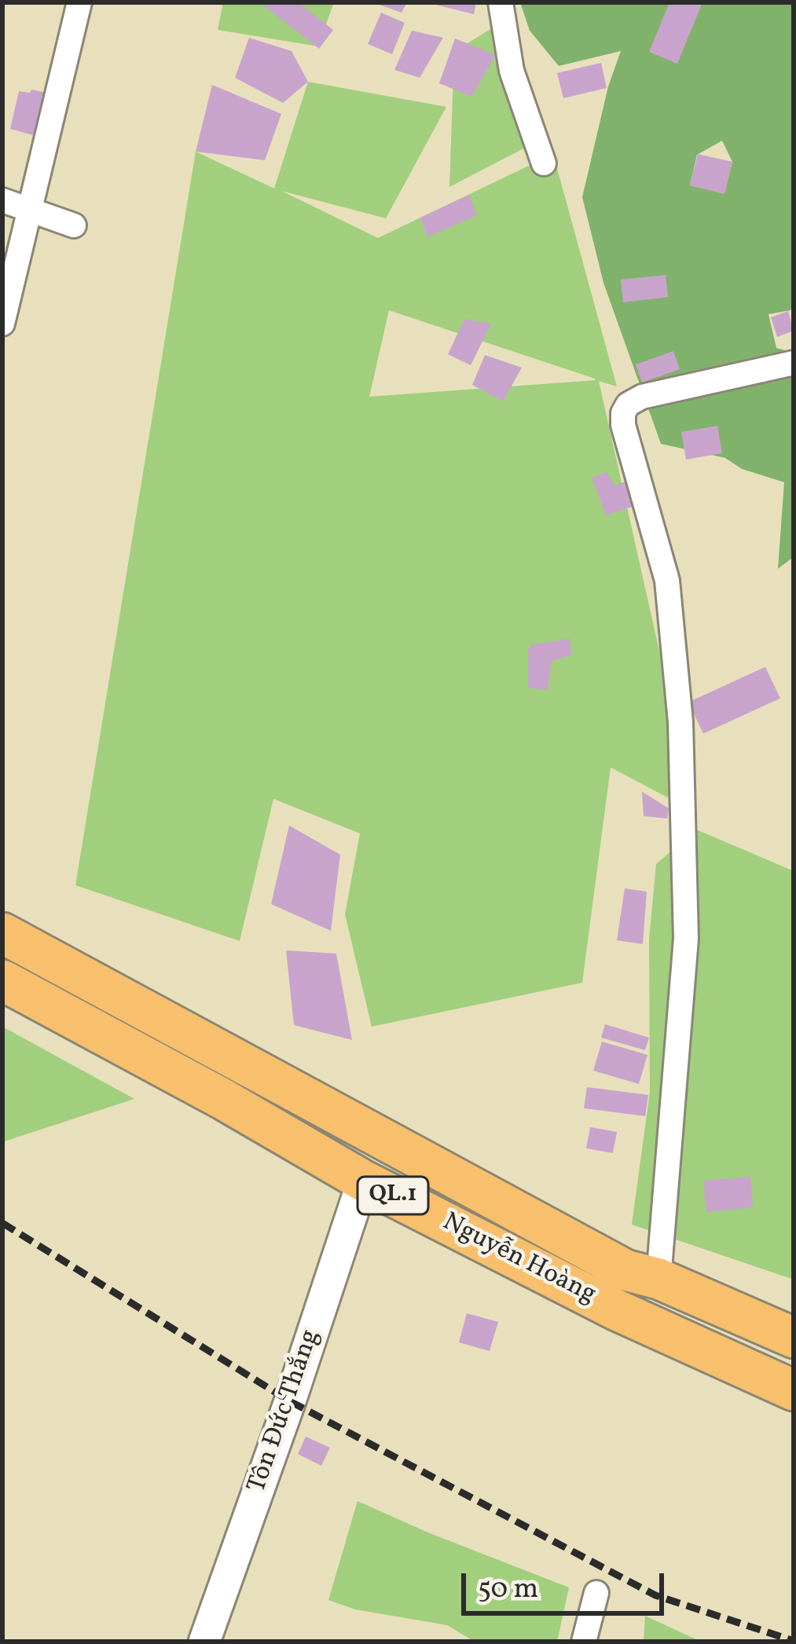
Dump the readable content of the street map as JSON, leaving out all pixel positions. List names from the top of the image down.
{
  "streets": {
    "highway": ["QL.1", "Nguyễn Hoàng"],
    "street": ["Tôn Đức Thắng"]
  },
  "crossings": [
    ["Nguyễn Hoàng", "Tôn Đức Thắng"]
  ],
  "scale_bar": "50 m"
}
